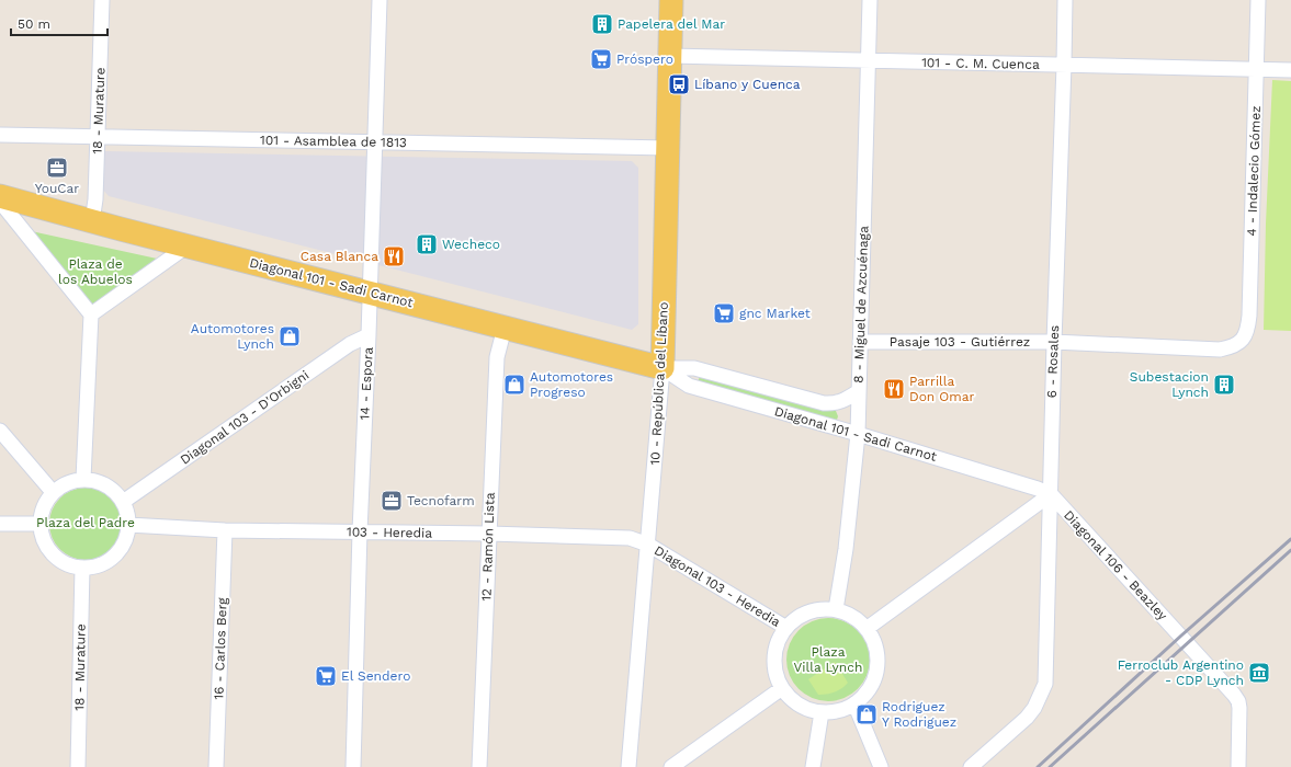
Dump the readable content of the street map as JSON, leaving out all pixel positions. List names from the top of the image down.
{
  "streets": {
    "main road": ["Diagonal 101 - Sadi Carnot", "10 - República del Líbano"],
    "street": [
      "101 - C. M. Cuenca",
      "18 - Murature",
      "101 - Asamblea de 1813",
      "4 - Indalecio Gómez",
      "8 - Miguel de Azcuénaga",
      "Pasaje 103 - Gutiérrez",
      "6 - Rosales",
      "14 - Espora",
      "Diagonal 103 - D'Orbigni",
      "103 - Heredia",
      "12 - Ramón Lista",
      "Diagonal 106 - Beazley",
      "Diagonal 103 - Heredia",
      "16 - Carlos Berg"
    ]
  },
  "crossings": [
    ["101 - C. M. Cuenca", "4 - Indalecio Gómez"],
    ["101 - C. M. Cuenca", "8 - Miguel de Azcuénaga"],
    ["101 - C. M. Cuenca", "6 - Rosales"],
    ["101 - C. M. Cuenca", "10 - República del Líbano"],
    ["18 - Murature", "101 - Asamblea de 1813"],
    ["18 - Murature", "Diagonal 101 - Sadi Carnot"],
    ["18 - Murature", "Diagonal 103 - D'Orbigni"],
    ["18 - Murature", "103 - Heredia"],
    ["101 - Asamblea de 1813", "14 - Espora"],
    ["101 - Asamblea de 1813", "10 - República del Líbano"],
    ["4 - Indalecio Gómez", "Pasaje 103 - Gutiérrez"],
    ["Diagonal 101 - Sadi Carnot", "8 - Miguel de Azcuénaga"],
    ["Diagonal 101 - Sadi Carnot", "6 - Rosales"],
    ["Diagonal 101 - Sadi Carnot", "14 - Espora"],
    ["Diagonal 101 - Sadi Carnot", "10 - República del Líbano"],
    ["Diagonal 101 - Sadi Carnot", "12 - Ramón Lista"],
    ["Diagonal 101 - Sadi Carnot", "Diagonal 106 - Beazley"],
    ["8 - Miguel de Azcuénaga", "Pasaje 103 - Gutiérrez"],
    ["8 - Miguel de Azcuénaga", "Diagonal 103 - Heredia"],
    ["Pasaje 103 - Gutiérrez", "6 - Rosales"],
    ["6 - Rosales", "Diagonal 106 - Beazley"],
    ["14 - Espora", "Diagonal 103 - D'Orbigni"],
    ["14 - Espora", "103 - Heredia"],
    ["10 - República del Líbano", "103 - Heredia"],
    ["10 - República del Líbano", "Diagonal 103 - Heredia"],
    ["Diagonal 103 - D'Orbigni", "103 - Heredia"],
    ["103 - Heredia", "12 - Ramón Lista"],
    ["103 - Heredia", "Diagonal 103 - Heredia"],
    ["103 - Heredia", "16 - Carlos Berg"]
  ],
  "parks": ["Plaza de los Abuelos", "Plaza del Padre", "Plaza Villa Lynch"],
  "places": {
    "building": ["Papelera del Mar", "Wecheco", "Subestacion Lynch"],
    "supermarket": ["Próspero", "gnc Market", "El Sendero"],
    "bus stop": ["Líbano y Cuenca"],
    "office": ["YouCar", "Tecnofarm"],
    "restaurant": ["Casa Blanca", "Parrilla Don Omar"],
    "shop": ["Automotores Lynch", "Automotores Progreso", "Rodriguez Y Rodriguez"],
    "museum": ["Ferroclub Argentino - CDP Lynch"]
  },
  "scale_bar": "50 m"
}
